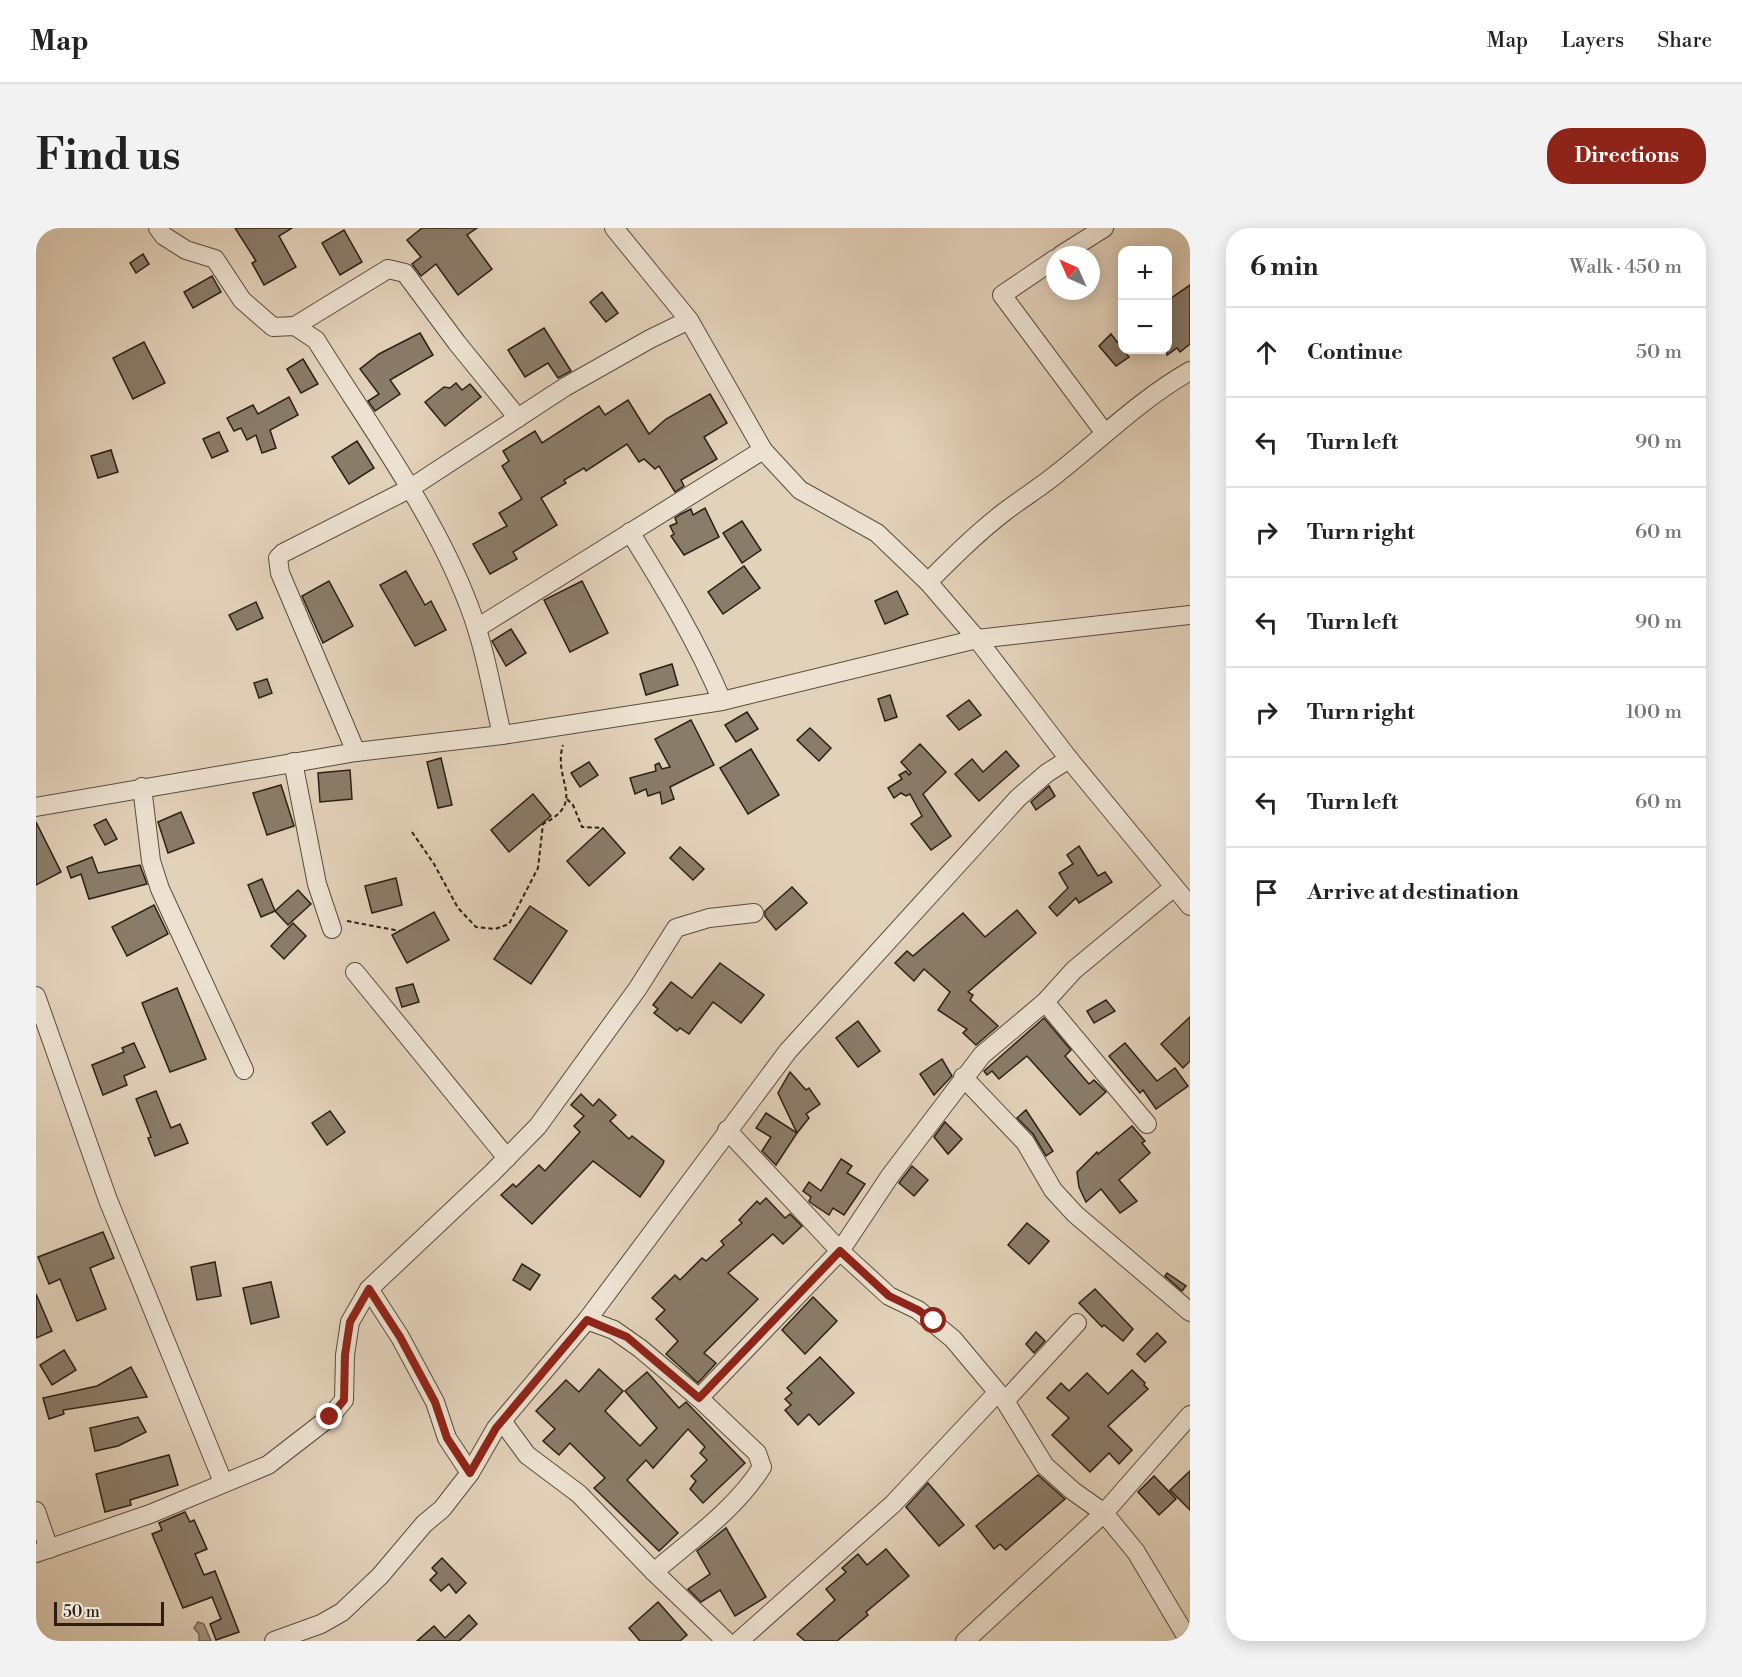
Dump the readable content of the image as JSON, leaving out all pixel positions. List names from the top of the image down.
{
  "scale_bar": "50 m",
  "north": "top left",
  "page": {
    "header": "Map",
    "nav": ["Map", "Layers", "Share"],
    "buttons": "Directions",
    "title": "Find us",
    "heading": ["6 min", "Walk · 450 m"],
    "map_buttons": ["+", "−"],
    "list": [
      ["Continue", "50 m"],
      ["Turn left", "90 m"],
      ["Turn right", "60 m"],
      ["Turn left", "90 m"],
      ["Turn right", "100 m"],
      ["Turn left", "60 m"],
      "Arrive at destination"
    ],
    "scale": "50 m"
  }
}
